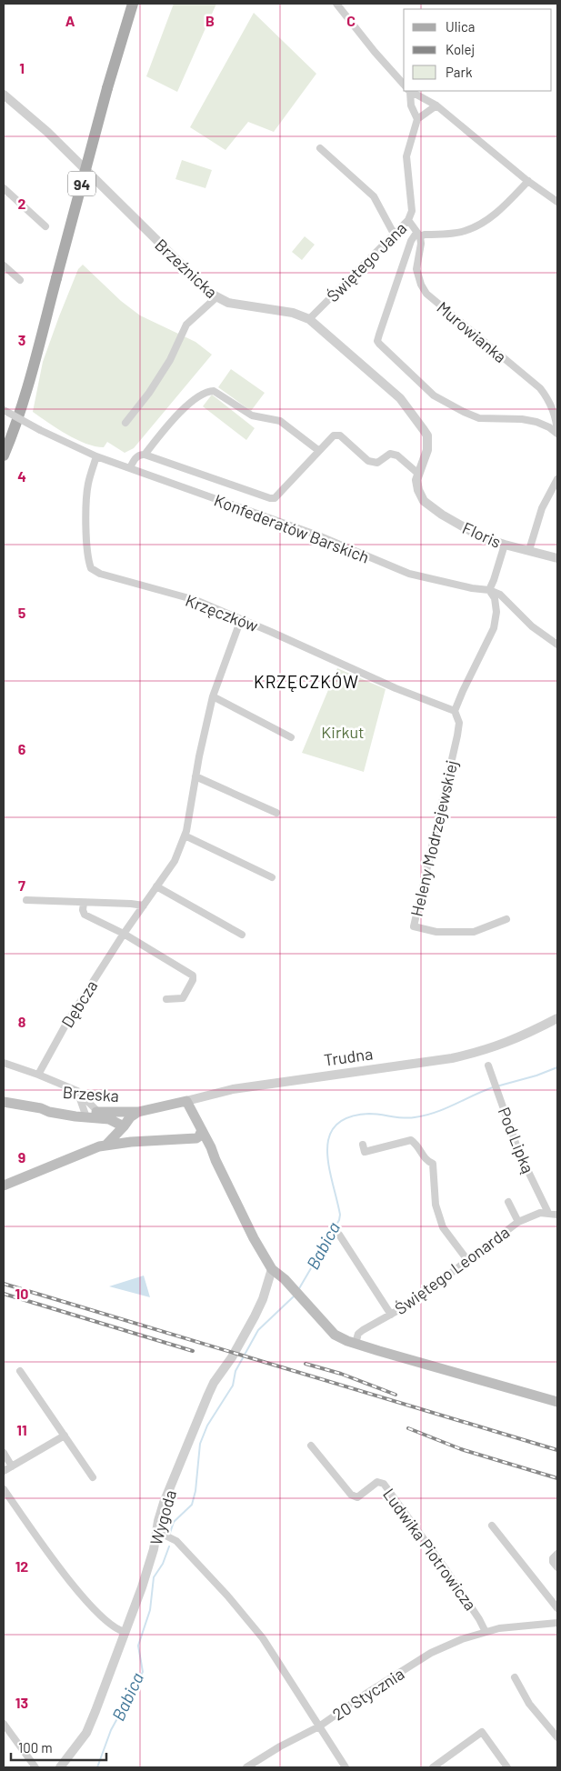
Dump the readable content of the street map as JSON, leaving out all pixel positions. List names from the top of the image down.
{
  "streets": {
    "main road": ["94", "Trudna", "Brzeska"],
    "street": [
      "Świętego Jana",
      "Brzeźnicka",
      "Murowianka",
      "Konfederatów Barskich",
      "Floris",
      "Krzęczków",
      "Heleny Modrzejewskiej",
      "Dębcza",
      "Pod Lipką",
      "Świętego Leonarda",
      "Wygoda",
      "Ludwika Piotrowicza",
      "20 Stycznia"
    ]
  },
  "crossings": [
    ["Świętego Jana", "Brzeźnicka"],
    ["Brzeźnicka", "Floris"],
    ["Konfederatów Barskich", "Krzęczków"],
    ["Krzęczków", "Heleny Modrzejewskiej"],
    ["Krzęczków", "Dębcza"],
    ["Trudna", "Brzeska"],
    ["Pod Lipką", "Świętego Leonarda"],
    ["Wygoda", "20 Stycznia"],
    ["Ludwika Piotrowicza", "20 Stycznia"]
  ],
  "districts": ["KRZĘCZKÓW"],
  "water": ["Babica"],
  "parks": ["Kirkut"],
  "legend": ["Ulica", "Kolej", "Park"],
  "scale_bar": "100 m",
  "grid": {
    "columns": ["A", "B", "C"],
    "rows": [
      "1",
      "2",
      "3",
      "4",
      "5",
      "6",
      "7",
      "8",
      "9",
      "10",
      "11",
      "12",
      "13"
    ]
  }
}
